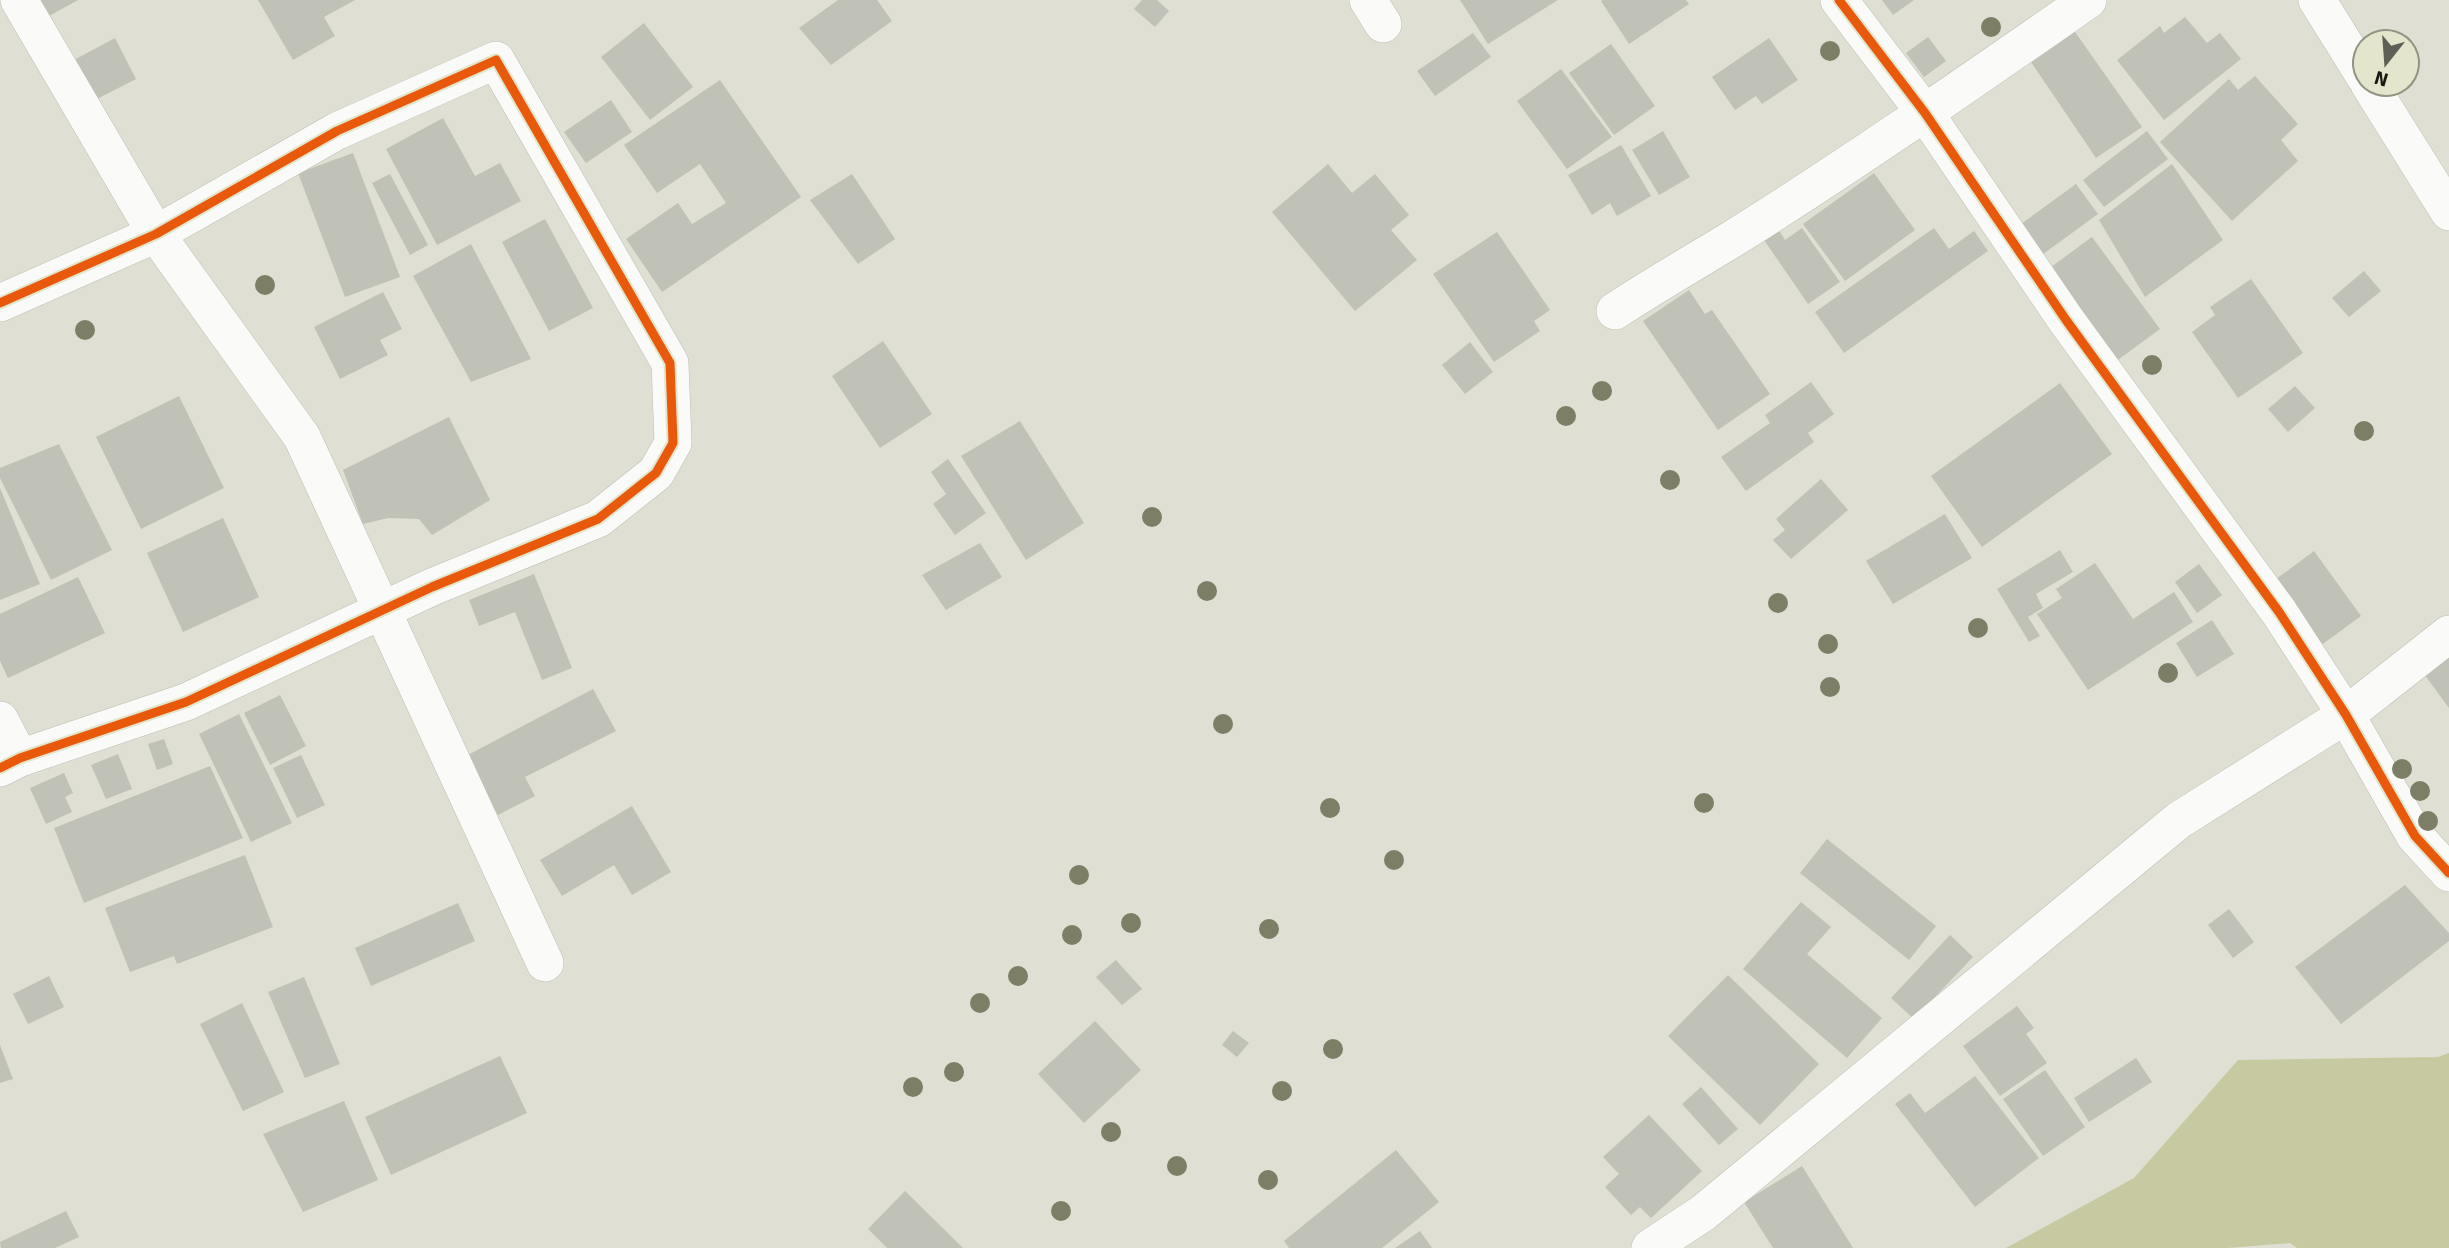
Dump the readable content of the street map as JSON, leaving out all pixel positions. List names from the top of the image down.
{
  "north": "bottom"
}
